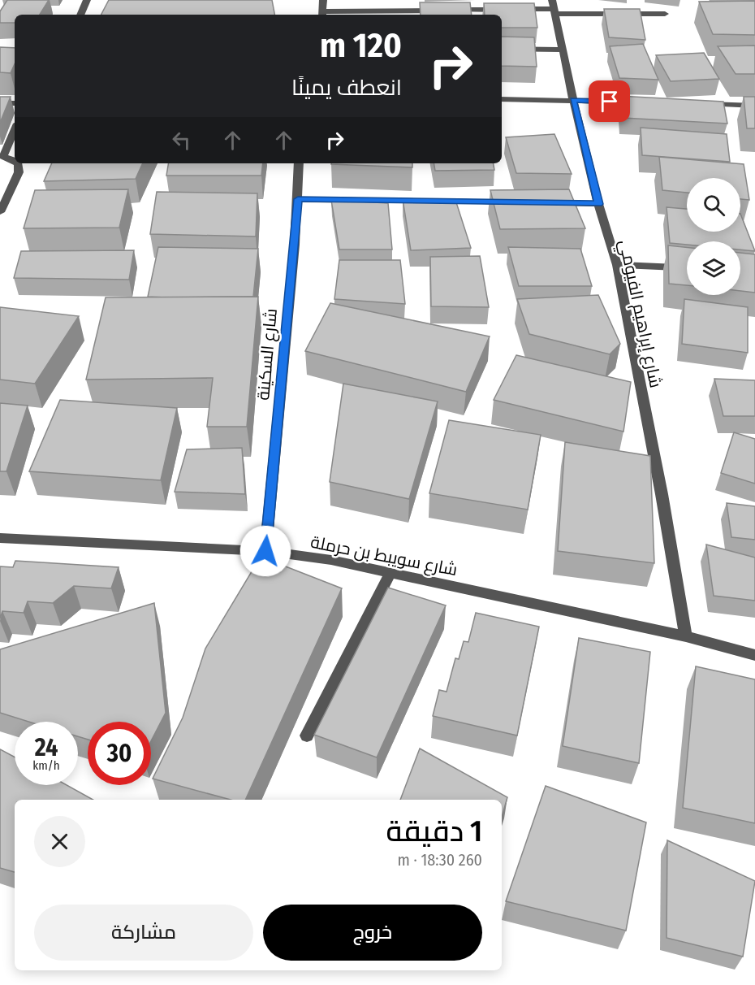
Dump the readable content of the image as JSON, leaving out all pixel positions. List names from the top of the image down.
{
  "streets": {
    "street": ["شارع إبراهيم الفيومي", "شارع السكينة", "شارع سويبط بن حرملة"]
  },
  "crossings": [
    ["شارع إبراهيم الفيومي", "شارع سويبط بن حرملة"],
    ["شارع السكينة", "شارع سويبط بن حرملة"]
  ],
  "page": {
    "turn": ["120 m", "انعطف يمينًا"],
    "speed": "24 km/h",
    "limit": "30",
    "heading": ["1 دقيقة", "260 m · 18:30"],
    "buttons": ["خروج", "مشاركة"]
  }
}
